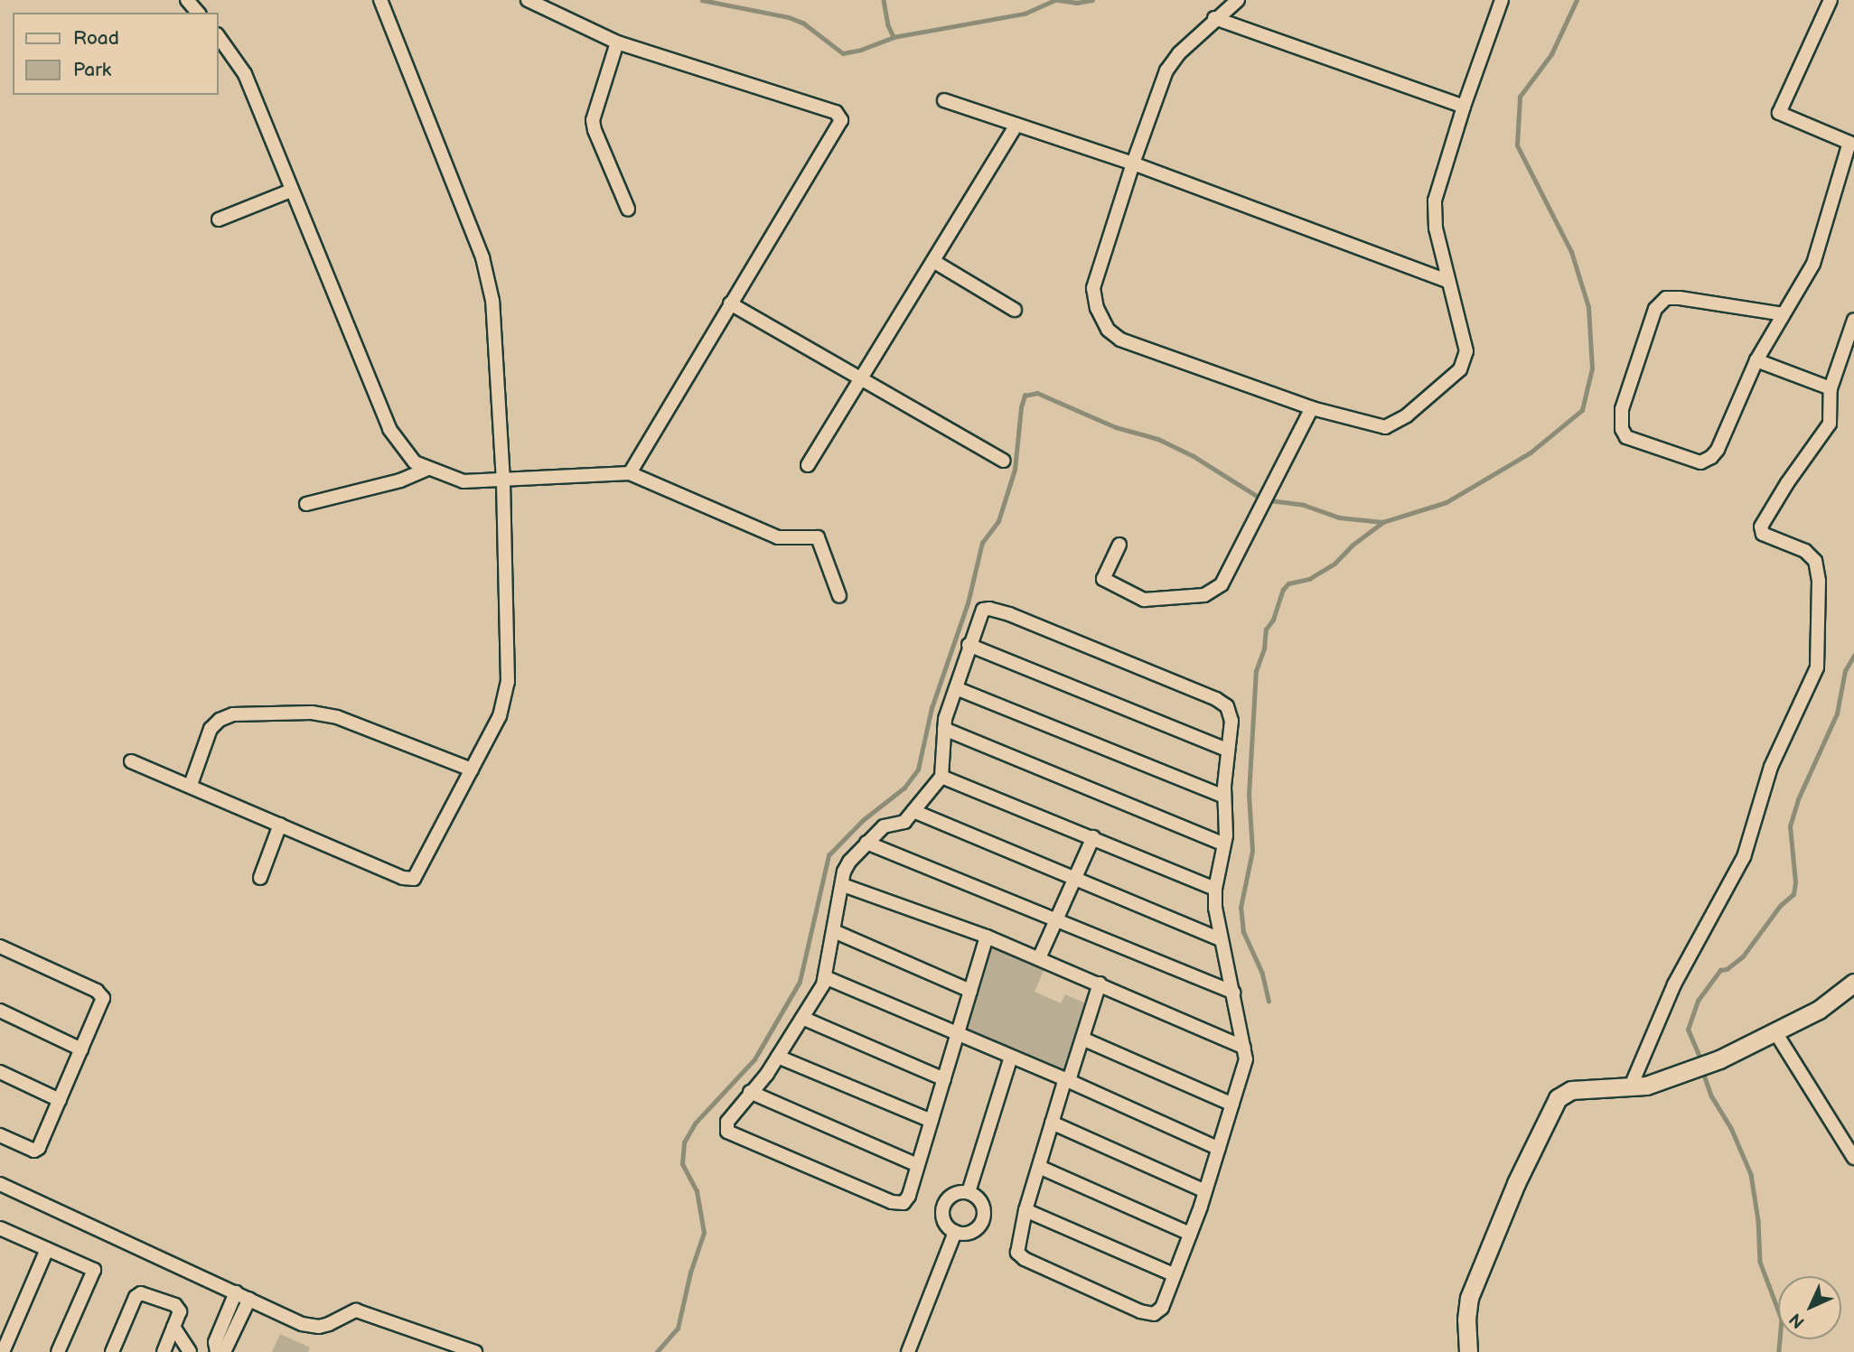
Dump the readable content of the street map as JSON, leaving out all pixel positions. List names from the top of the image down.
{
  "legend": ["Road", "Park"],
  "north": "bottom left"
}
